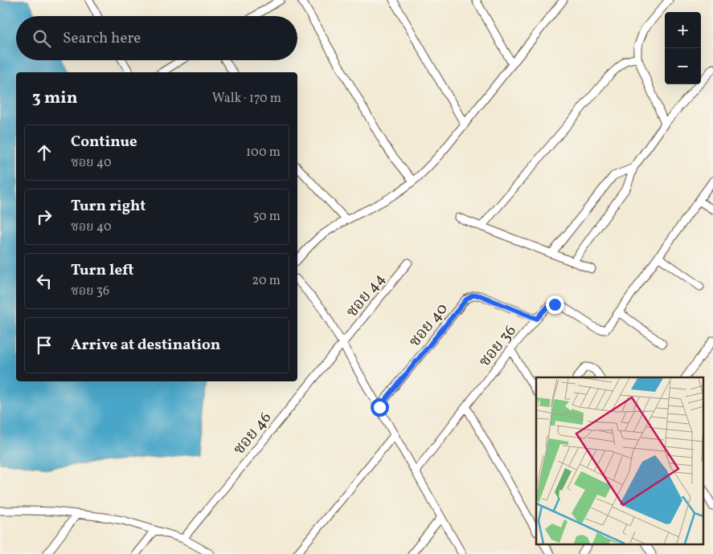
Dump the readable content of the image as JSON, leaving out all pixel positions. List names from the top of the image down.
{
  "streets": {
    "street": [
      "ซอย 44",
      "ซอย 40",
      "ซอย 36",
      "ซอย 46"
    ]
  },
  "crossings": [
    ["ซอย 44", "ซอย 46"],
    ["ซอย 40", "ซอย 36"]
  ],
  "page": {
    "map_buttons": ["+", "−"],
    "search": "Search here",
    "heading": ["3 min", "Walk · 170 m"],
    "list": [
      ["Continue", "ซอย 40", "100 m"],
      ["Turn right", "ซอย 40", "50 m"],
      ["Turn left", "ซอย 36", "20 m"],
      "Arrive at destination"
    ]
  }
}
